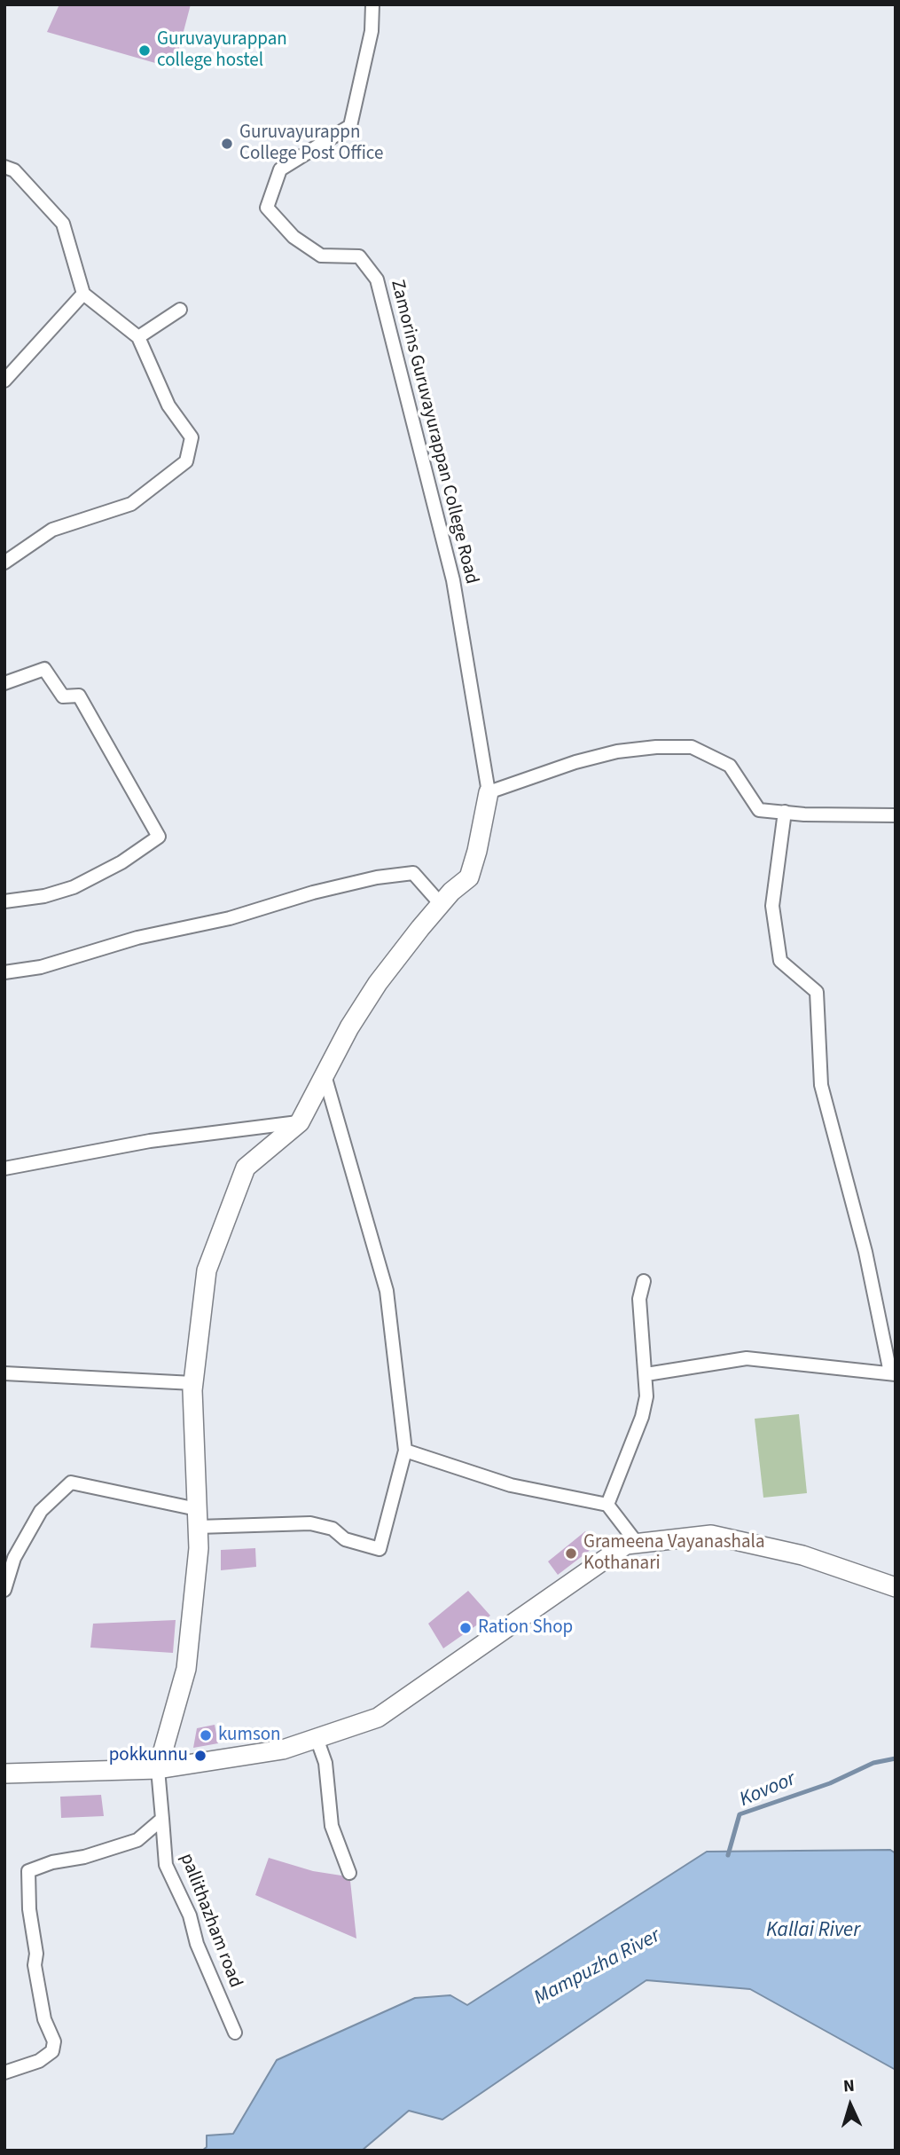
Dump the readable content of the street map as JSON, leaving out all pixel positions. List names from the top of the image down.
{
  "streets": {
    "street": ["Zamorins Guruvayurappan College Road", "pallithazham road"]
  },
  "water": ["Kovoor", "Kallai River", "Mampuzha River"],
  "places": [
    "Guruvayurappan college hostel",
    "Guruvayurappn College Post Office",
    "Grameena Vayanashala Kothanari",
    "Ration Shop",
    "kumson",
    "pokkunnu"
  ],
  "north": "top"
}
